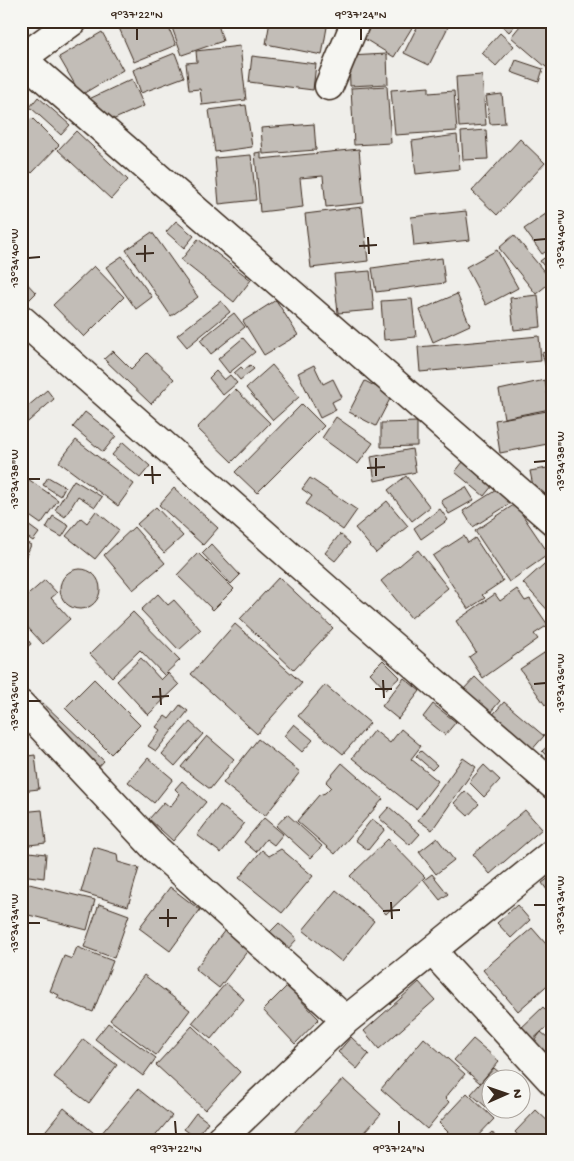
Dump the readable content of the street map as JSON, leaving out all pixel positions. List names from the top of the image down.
{
  "north": "right",
  "coordinates": [
    "9°37'22\"N",
    "9°37'24\"N",
    "13°34'40\"W",
    "13°34'38\"W",
    "13°34'36\"W",
    "13°34'34\"W"
  ]
}
